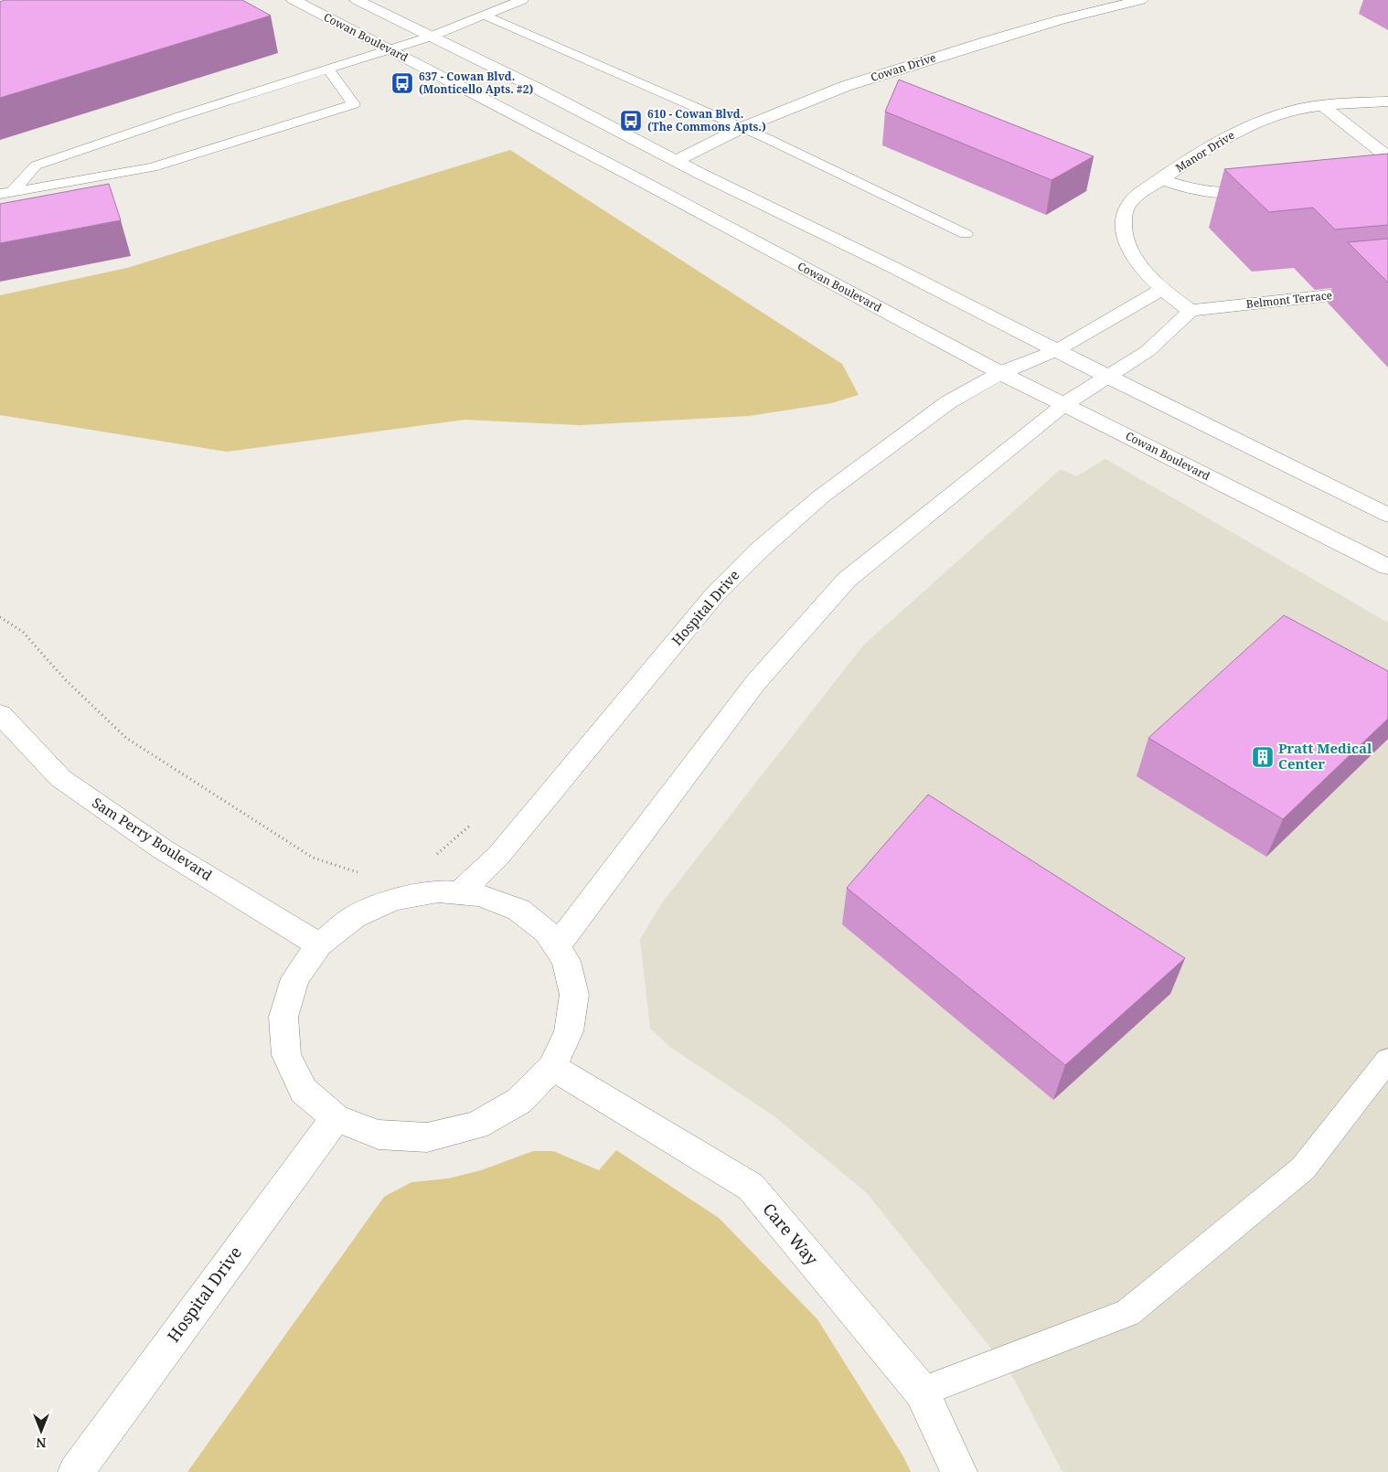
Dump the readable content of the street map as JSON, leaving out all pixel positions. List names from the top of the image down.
{
  "streets": {
    "street": [
      "Cowan Boulevard",
      "Cowan Drive",
      "Manor Drive",
      "Belmont Terrace",
      "Hospital Drive",
      "Sam Perry Boulevard",
      "Care Way"
    ]
  },
  "crossings": [
    ["Cowan Boulevard", "Hospital Drive"],
    ["Manor Drive", "Belmont Terrace"]
  ],
  "places": {
    "bus stop": ["637 - Cowan Blvd. (Monticello Apts. #2)", "610 - Cowan Blvd. (The Commons Apts.)"],
    "building": ["Pratt Medical Center"]
  },
  "north": "bottom"
}
